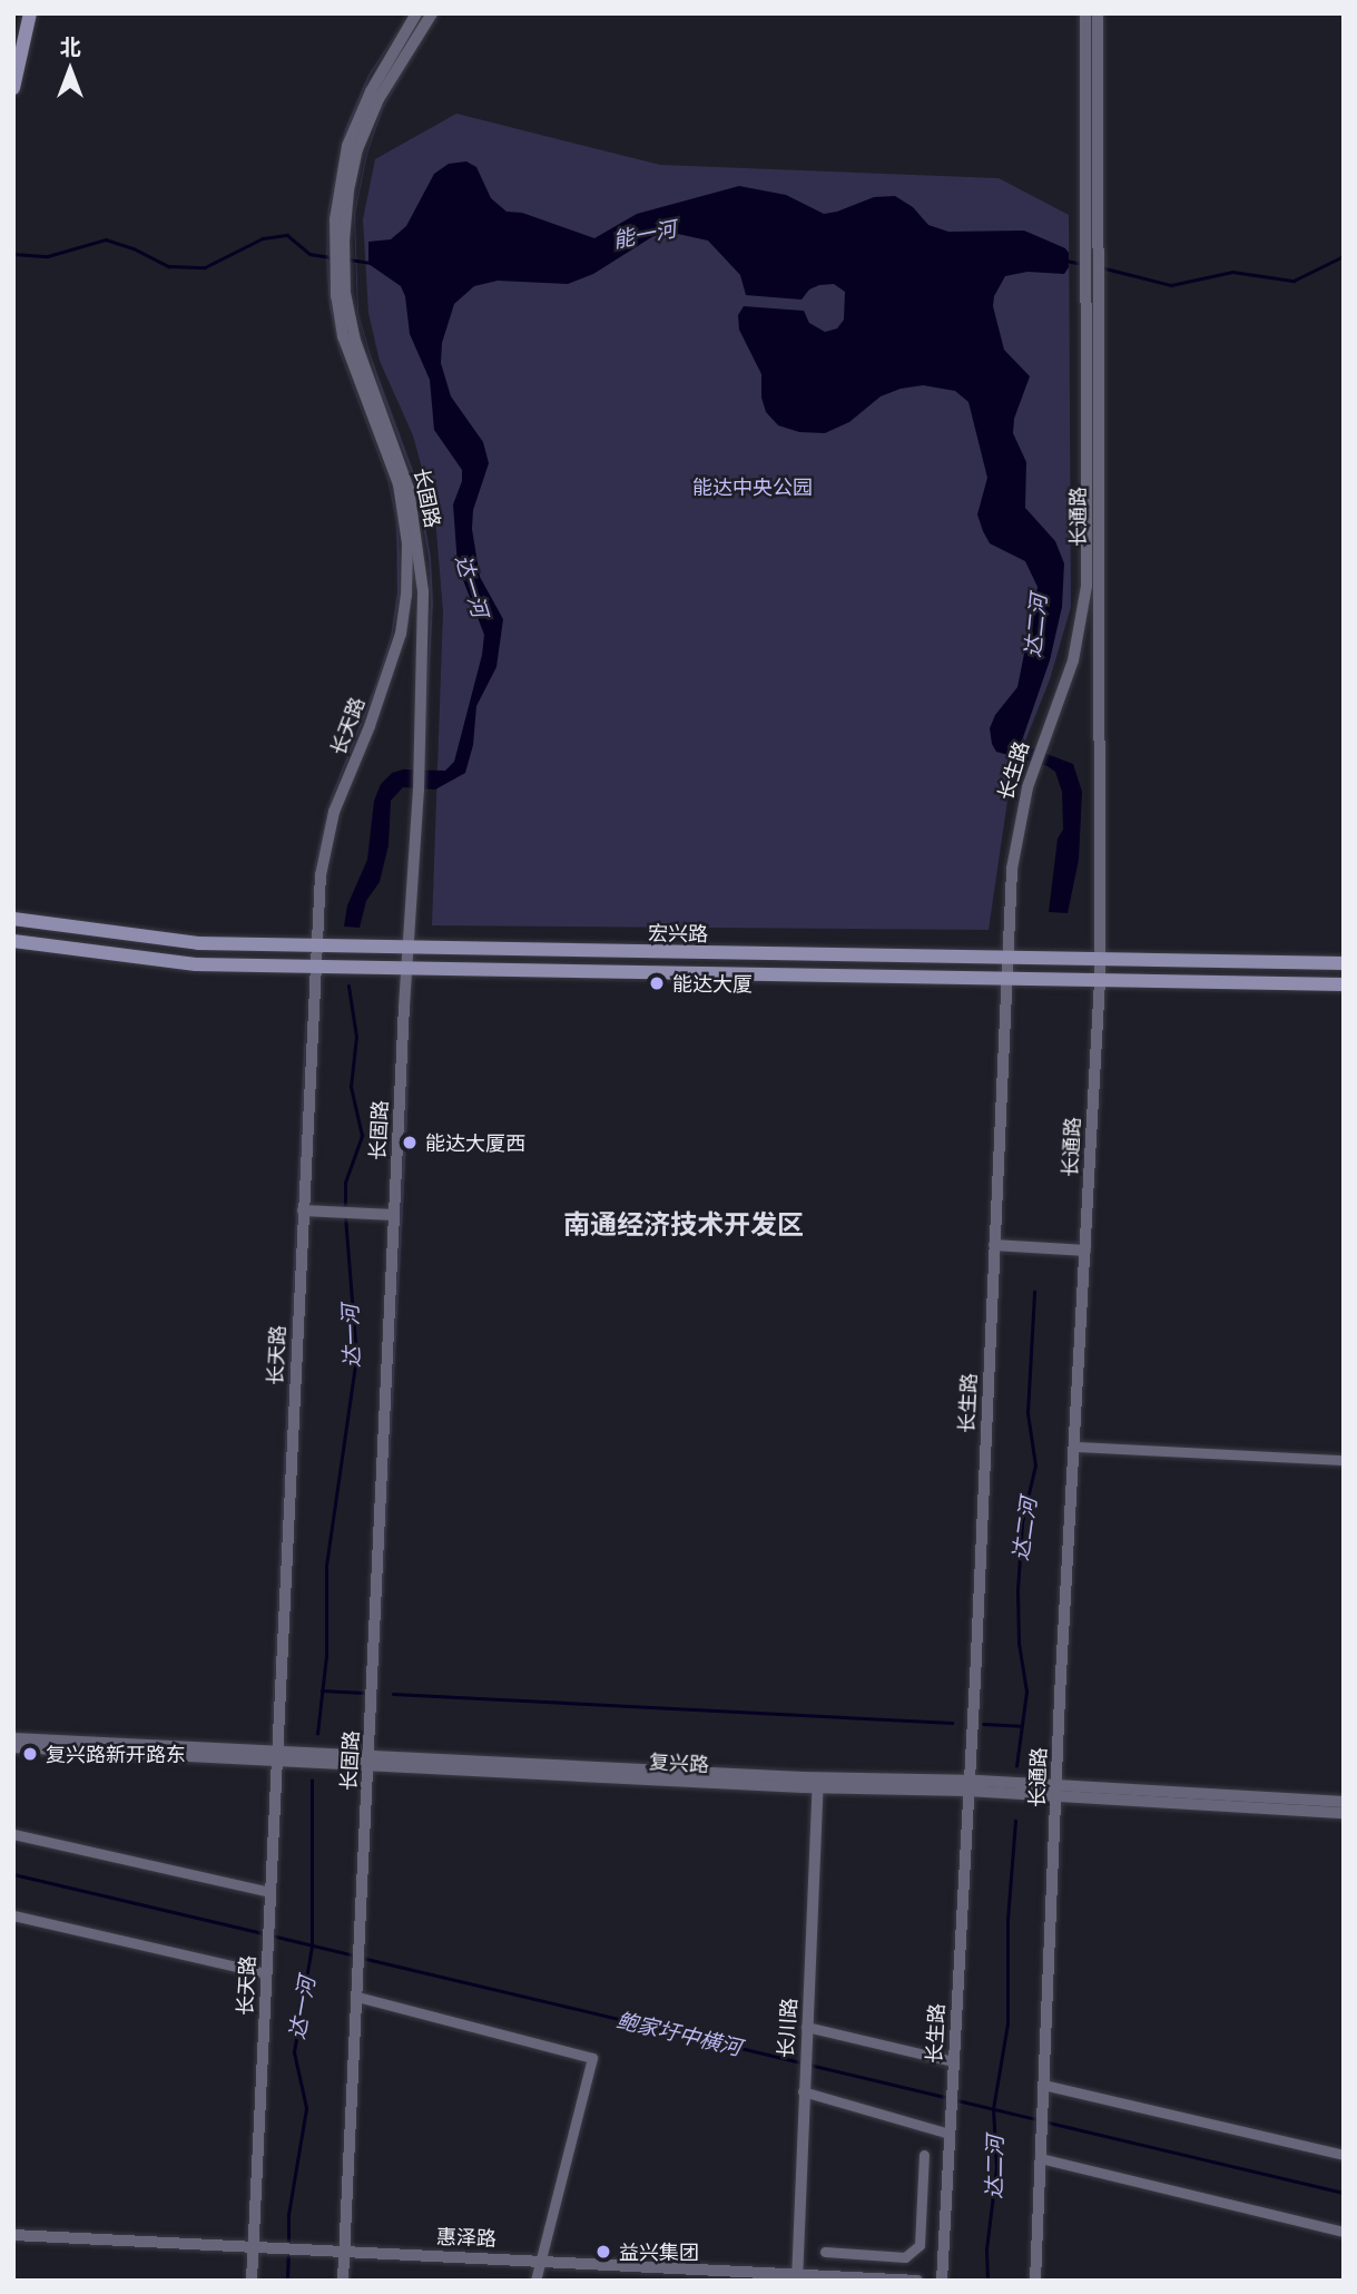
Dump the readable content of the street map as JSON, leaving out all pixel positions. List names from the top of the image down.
{
  "streets": {
    "main road": ["宏兴路"],
    "street": [
      "长固路",
      "长通路",
      "长天路",
      "长生路",
      "复兴路",
      "长川路",
      "惠泽路"
    ]
  },
  "crossings": [
    ["长固路", "宏兴路"],
    ["长固路", "复兴路"],
    ["长固路", "惠泽路"],
    ["长通路", "长生路"],
    ["长通路", "宏兴路"],
    ["长通路", "复兴路"],
    ["长天路", "宏兴路"],
    ["长天路", "复兴路"],
    ["长天路", "惠泽路"],
    ["长生路", "宏兴路"],
    ["长生路", "复兴路"],
    ["复兴路", "长川路"],
    ["长川路", "惠泽路"]
  ],
  "districts": ["南通经济技术开发区"],
  "water": [
    "能一河",
    "达一河",
    "达二河",
    "鲍家圩中横河"
  ],
  "parks": ["能达中央公园"],
  "places": [
    "能达大厦",
    "能达大厦西",
    "复兴路新开路东",
    "益兴集团"
  ],
  "north": "top"
}
